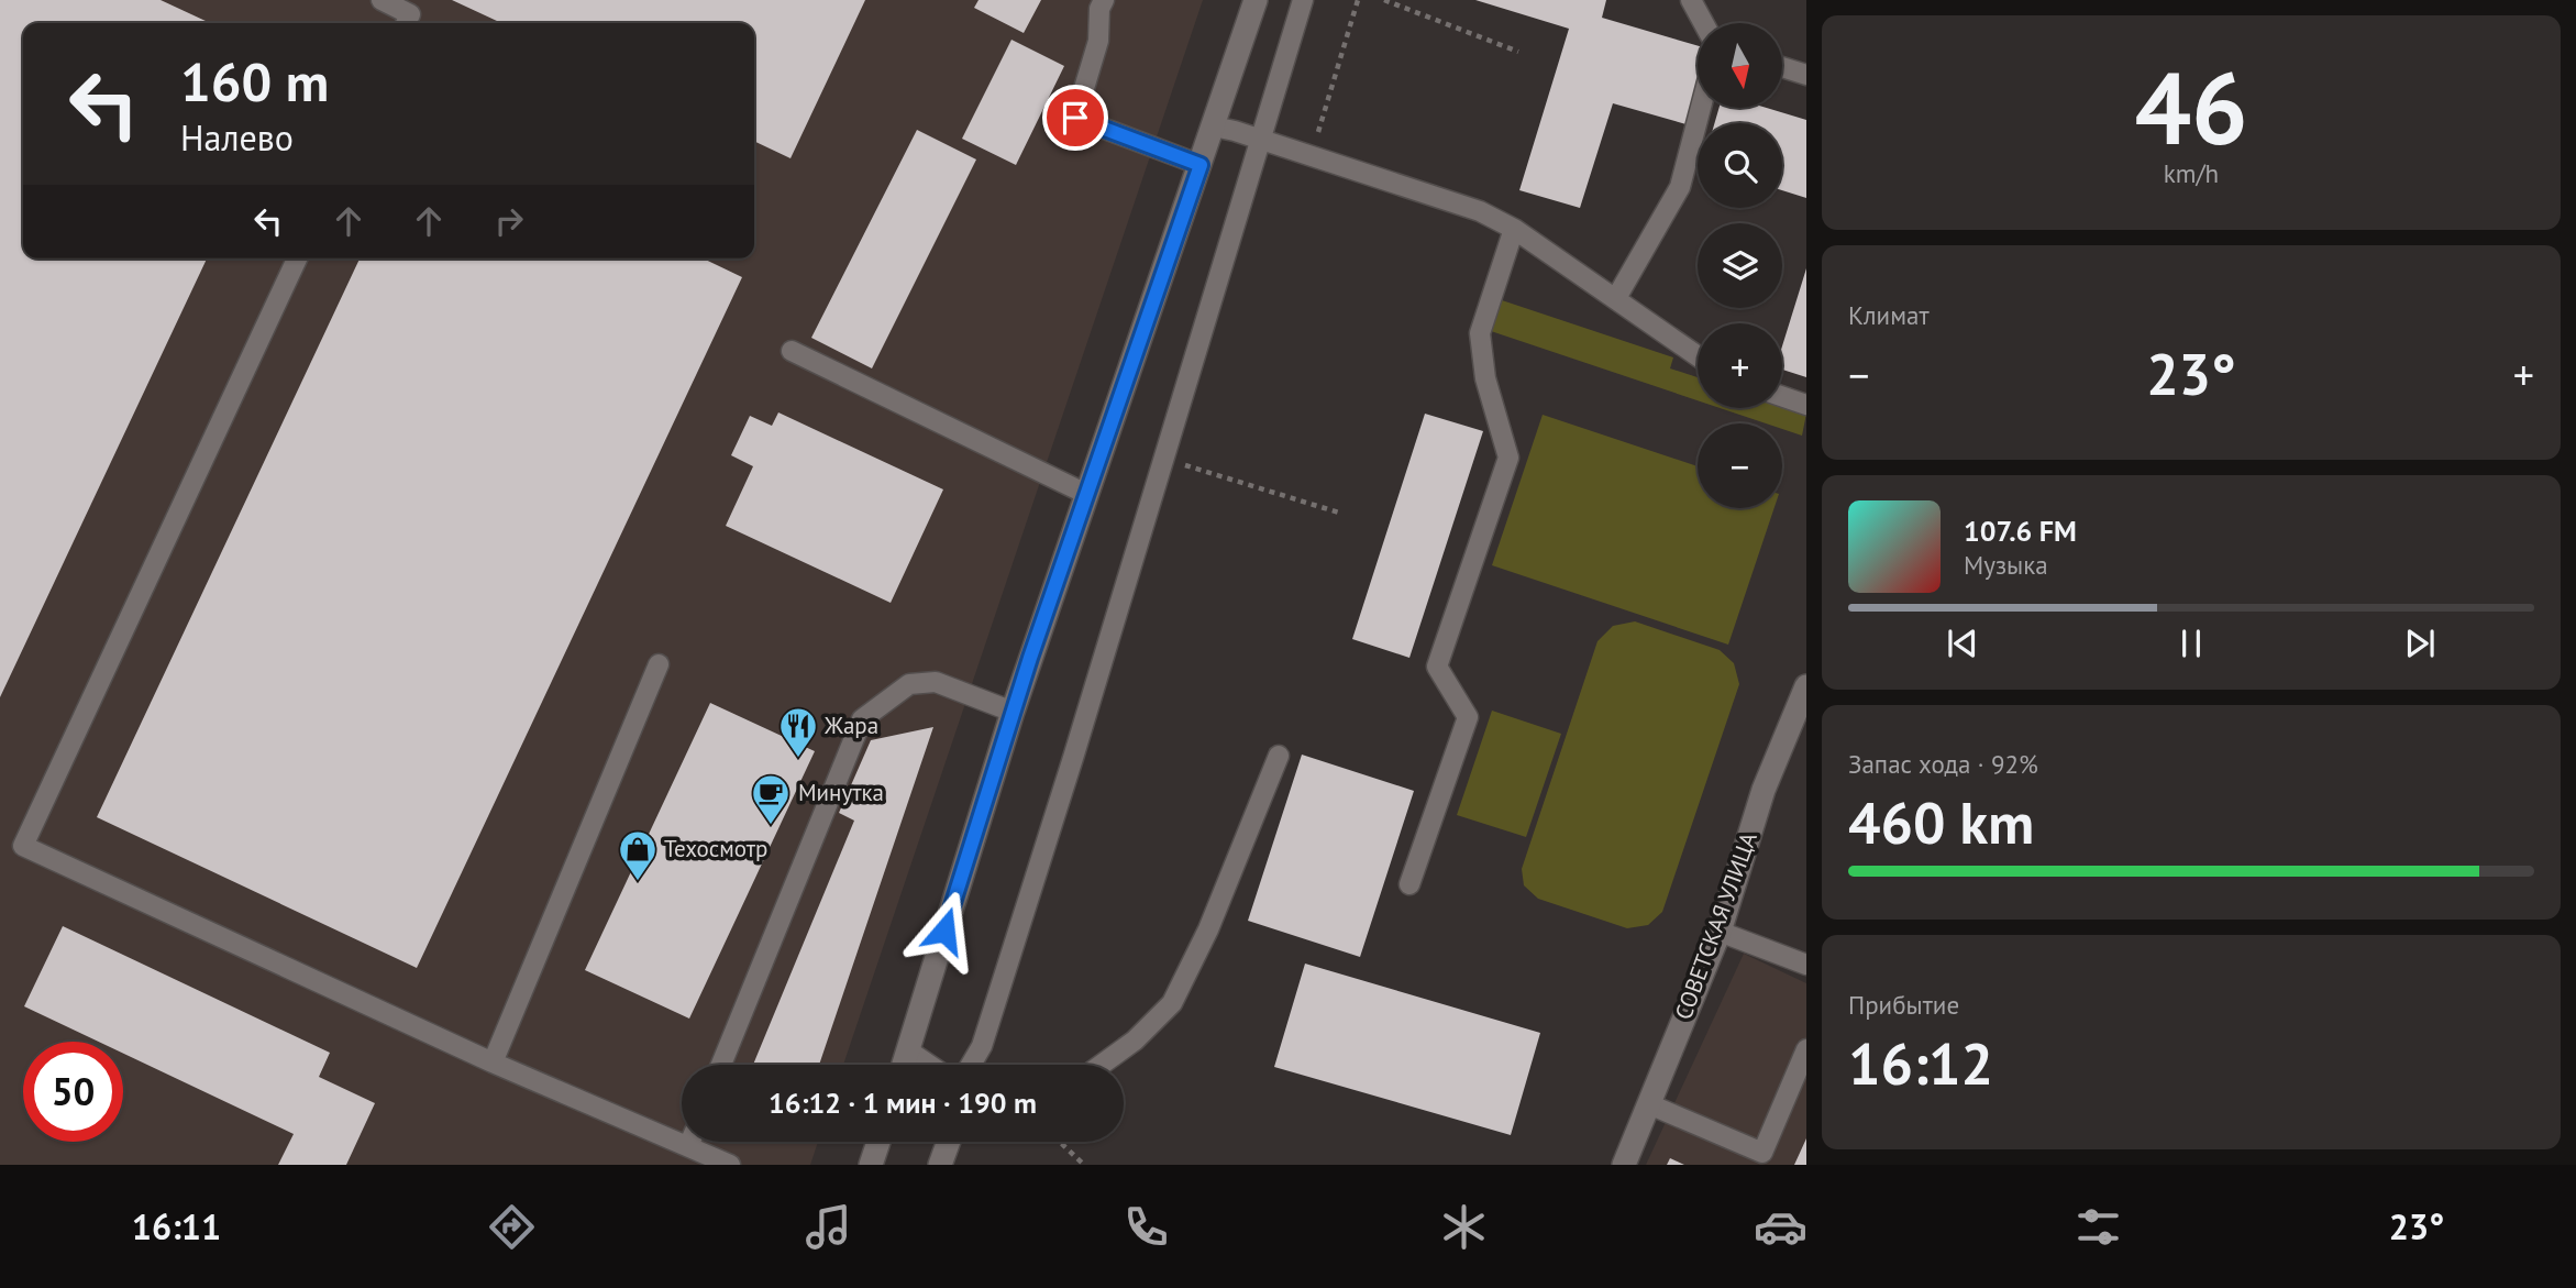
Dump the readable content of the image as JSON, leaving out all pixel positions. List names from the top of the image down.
{
  "streets": {
    "main road": ["СОВЕТСКАЯ УЛИЦА"]
  },
  "places": {
    "restaurant": ["Жара"],
    "cafe": ["Минутка"],
    "shop": ["Техосмотр"]
  },
  "north": "bottom",
  "page": {
    "tile": [
      ["46", "km/h"],
      "Климат",
      ["Запас хода · 92%", "460 km"],
      ["Прибытие", "16:12"]
    ],
    "map_buttons": ["+", "−"],
    "turn": ["160 m", "Налево"],
    "heat": ["−", "23°", "+"],
    "song": ["107.6 FM", "Музыка"],
    "limit": "50",
    "trip": "16:12 · 1 мин · 190 m",
    "tabs": ["16:11", "23°"]
  }
}
